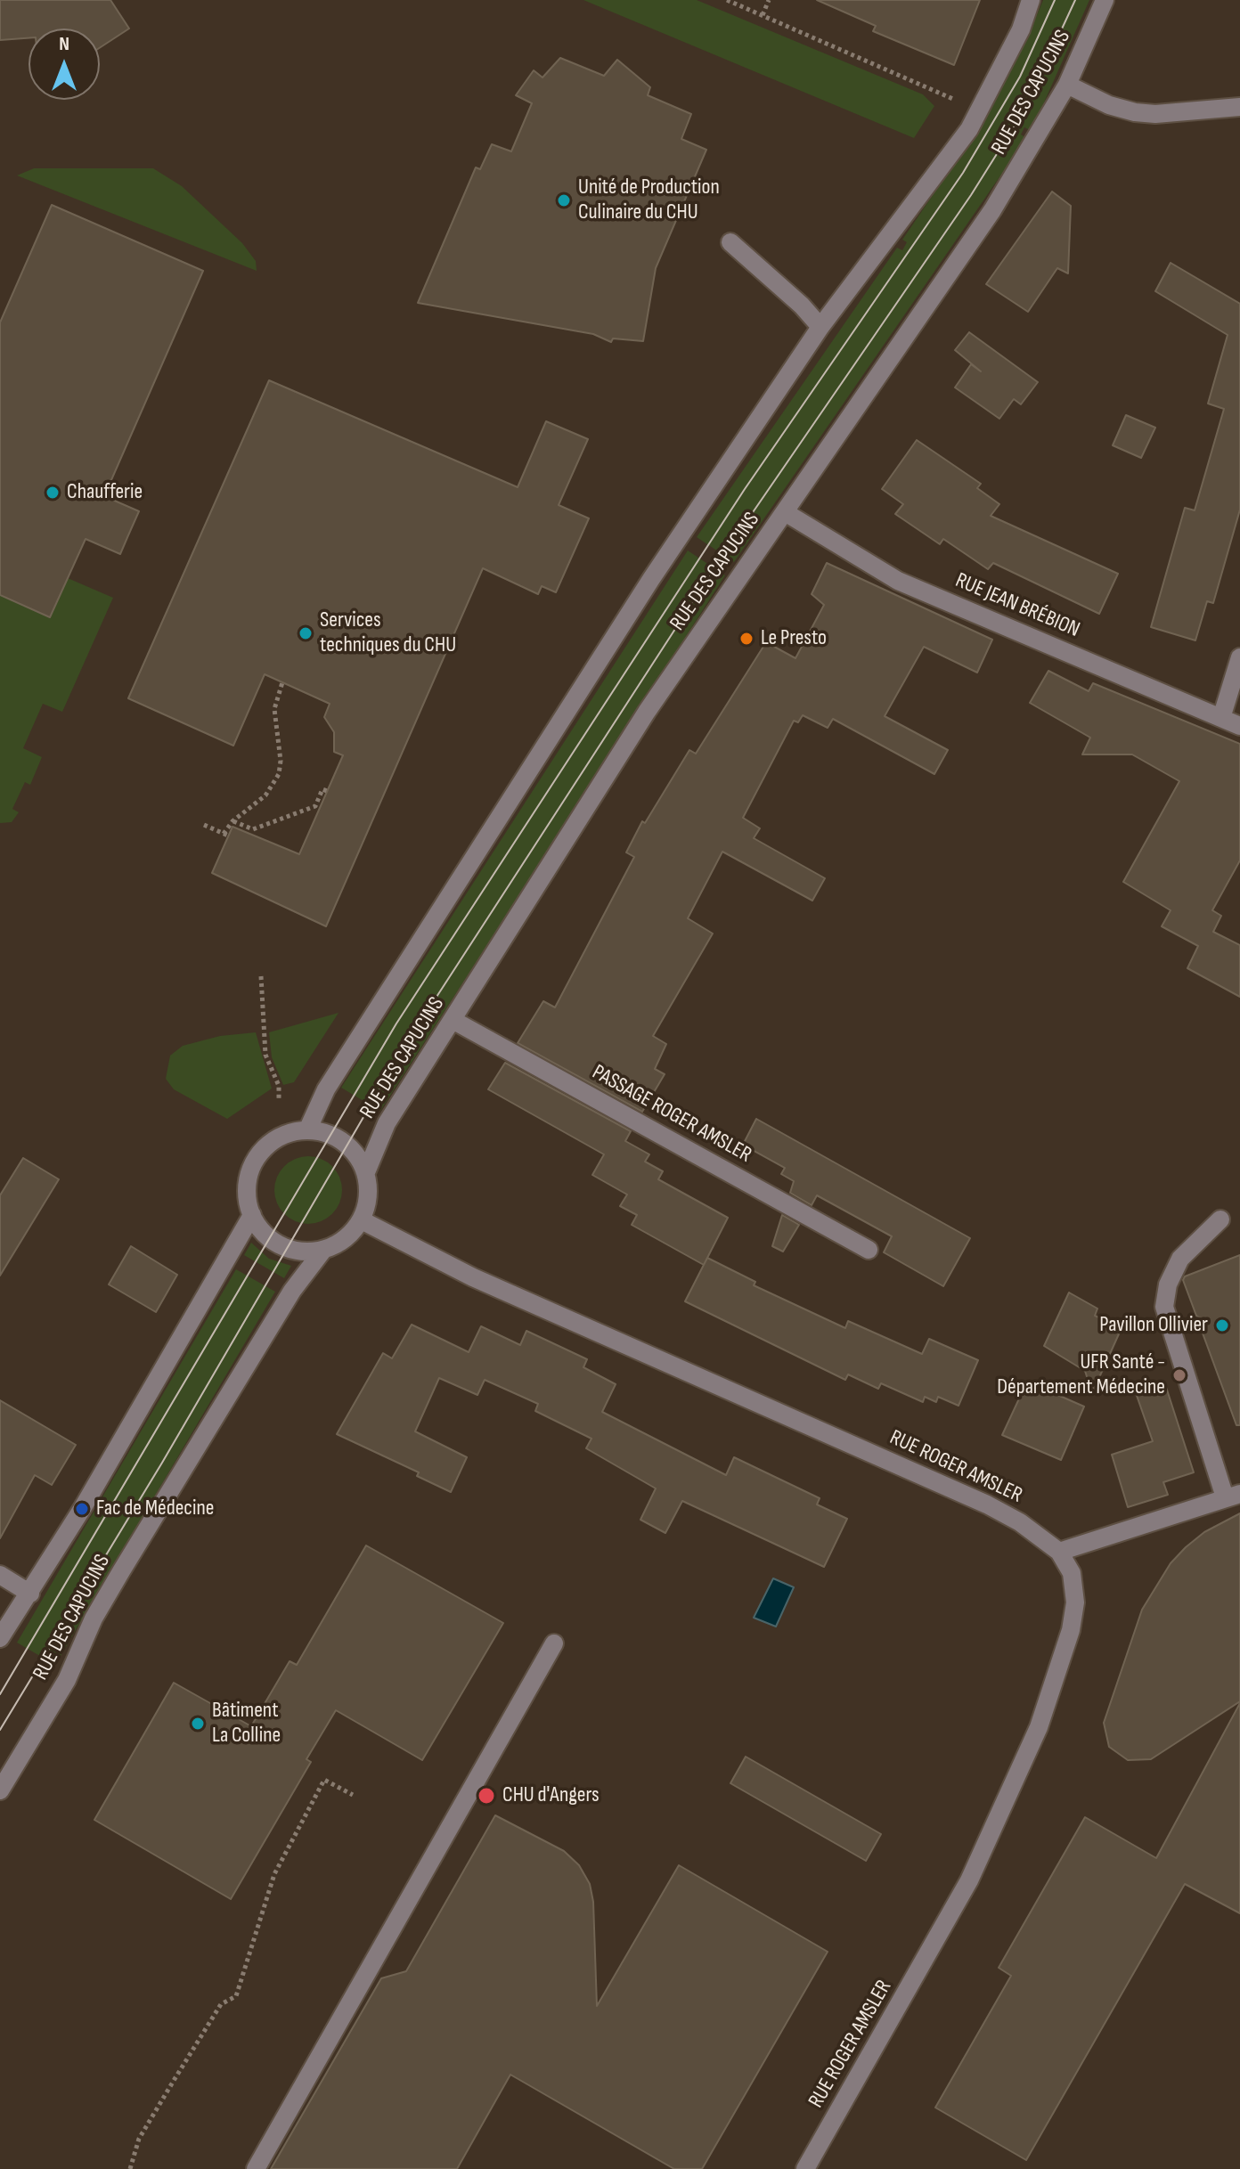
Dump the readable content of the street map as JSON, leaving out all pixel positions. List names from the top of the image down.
{
  "streets": {
    "street": [
      "RUE DES CAPUCINS",
      "RUE JEAN BRÉBION",
      "PASSAGE ROGER AMSLER",
      "RUE ROGER AMSLER"
    ]
  },
  "crossings": [
    ["RUE DES CAPUCINS", "RUE JEAN BRÉBION"],
    ["RUE DES CAPUCINS", "PASSAGE ROGER AMSLER"],
    ["RUE DES CAPUCINS", "RUE ROGER AMSLER"]
  ],
  "places": [
    "Unité de Production Culinaire du CHU",
    "Chaufferie",
    "Services techniques du CHU",
    "Le Presto",
    "Pavillon Ollivier",
    "UFR Santé - Département Médecine",
    "Fac de Médecine",
    "Bâtiment La Colline",
    "CHU d'Angers"
  ],
  "north": "top"
}
